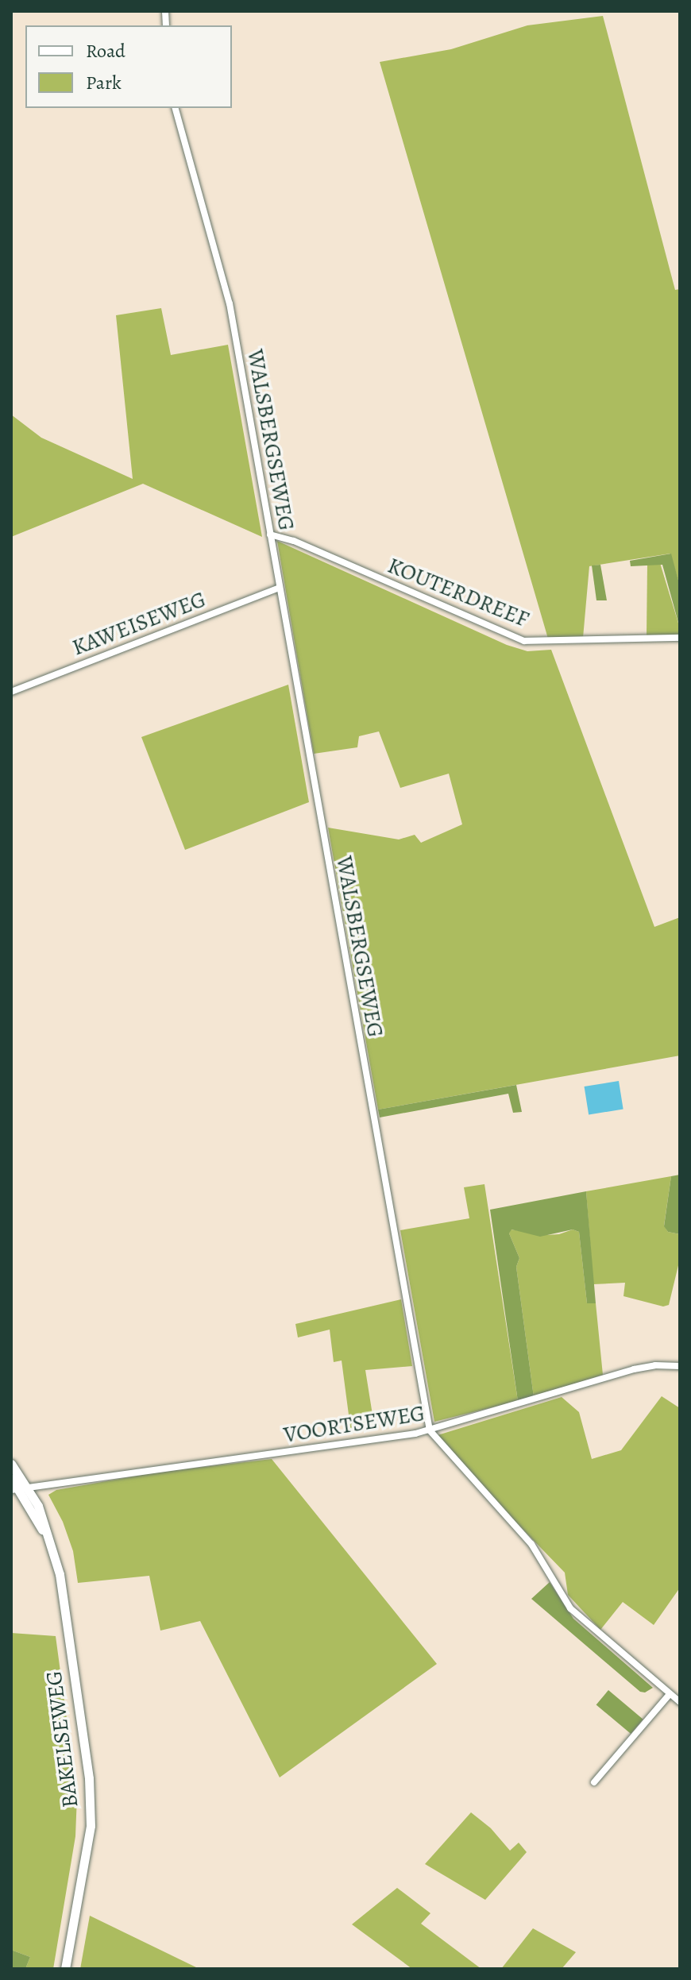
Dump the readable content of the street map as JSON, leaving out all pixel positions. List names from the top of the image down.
{
  "streets": {
    "main road": ["BAKELSEWEG"],
    "street": [
      "WALSBERGSEWEG",
      "KOUTERDREEF",
      "KAWEISEWEG",
      "VOORTSEWEG"
    ]
  },
  "crossings": [
    ["WALSBERGSEWEG", "KOUTERDREEF"],
    ["WALSBERGSEWEG", "KAWEISEWEG"],
    ["WALSBERGSEWEG", "VOORTSEWEG"],
    ["VOORTSEWEG", "BAKELSEWEG"]
  ],
  "legend": ["Road", "Park"]
}
